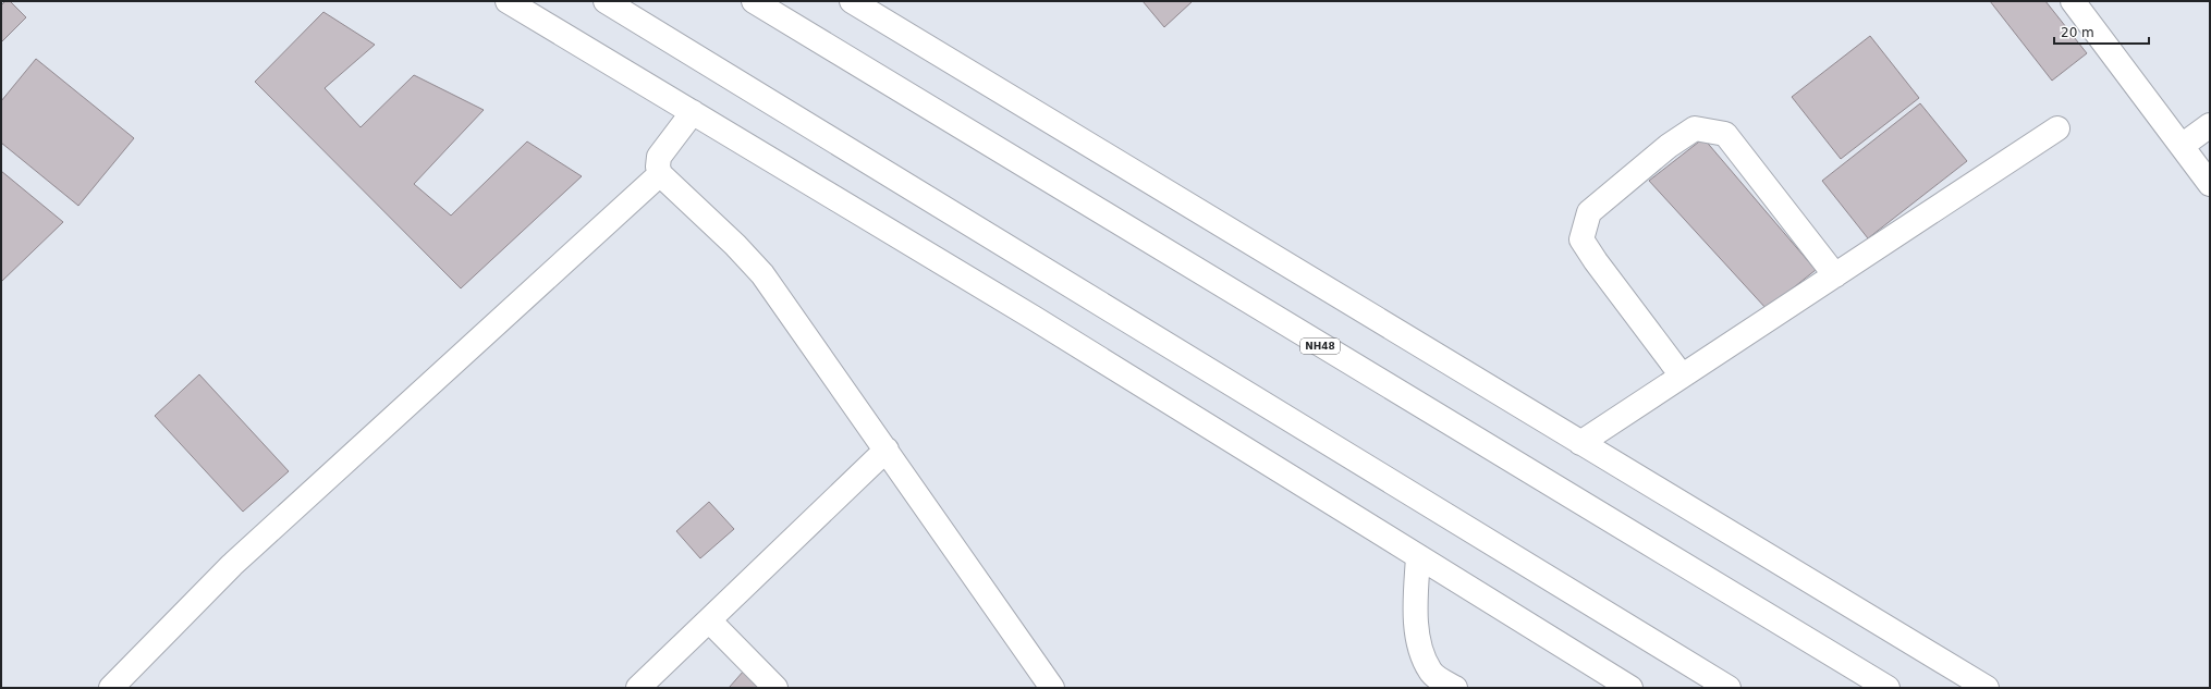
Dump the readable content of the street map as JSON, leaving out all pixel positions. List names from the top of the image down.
{
  "streets": {
    "main road": ["NH48"]
  },
  "scale_bar": "20 m"
}
